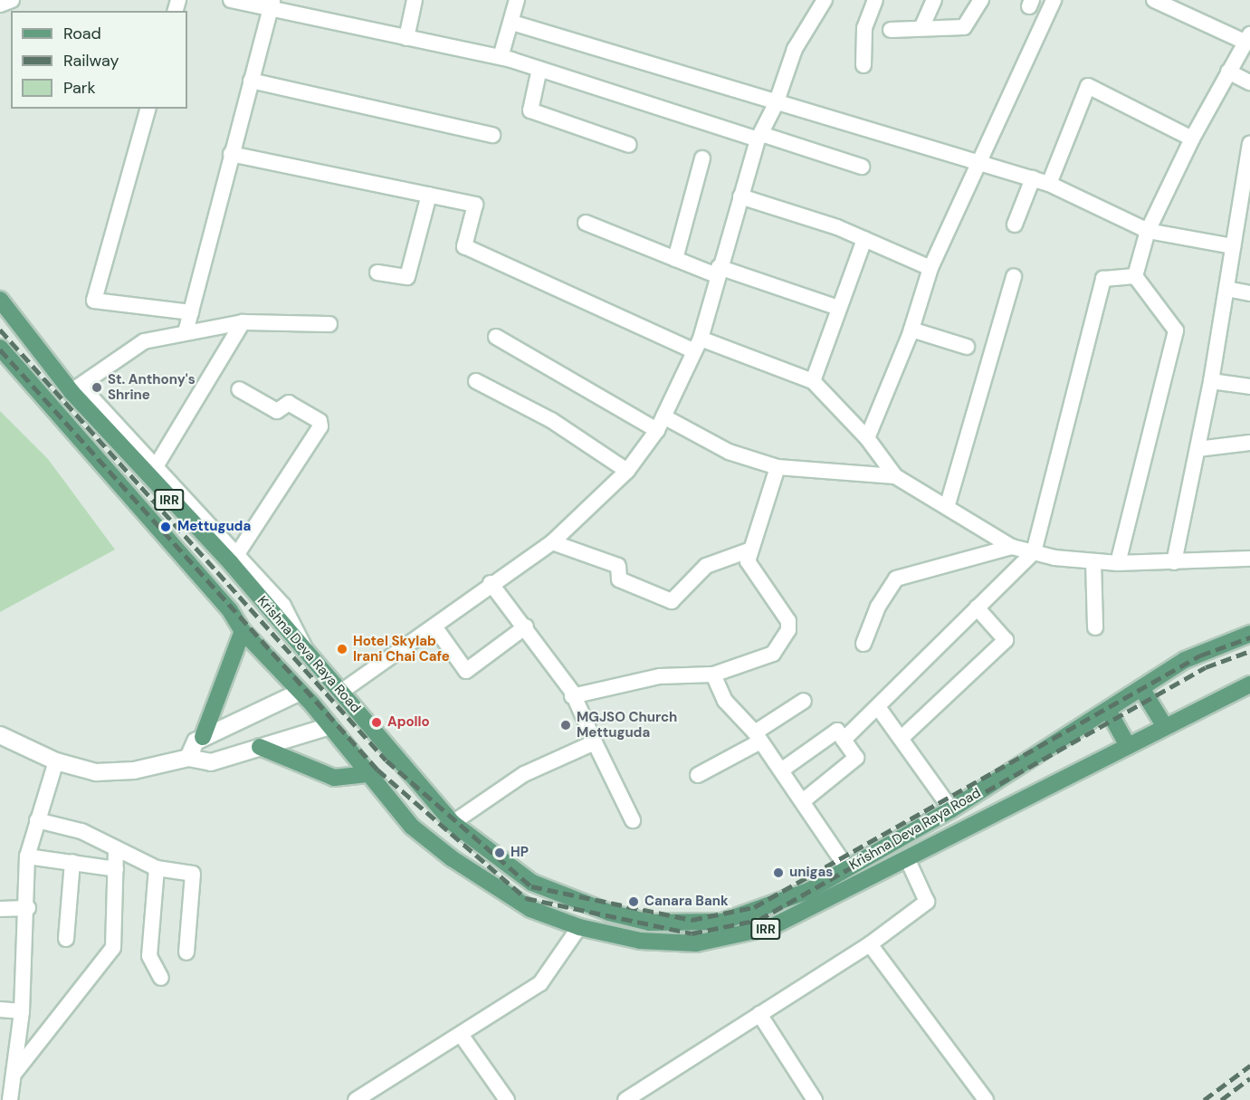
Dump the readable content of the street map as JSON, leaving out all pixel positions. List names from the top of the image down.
{
  "streets": {
    "main road": ["IRR", "Krishna Deva Raya Road"]
  },
  "places": [
    "St. Anthony's Shrine",
    "Mettuguda",
    "Hotel Skylab Irani Chai Cafe",
    "Apollo",
    "MGJSO Church Mettuguda",
    "HP",
    "unigas",
    "Canara Bank"
  ],
  "legend": ["Road", "Railway", "Park"]
}
